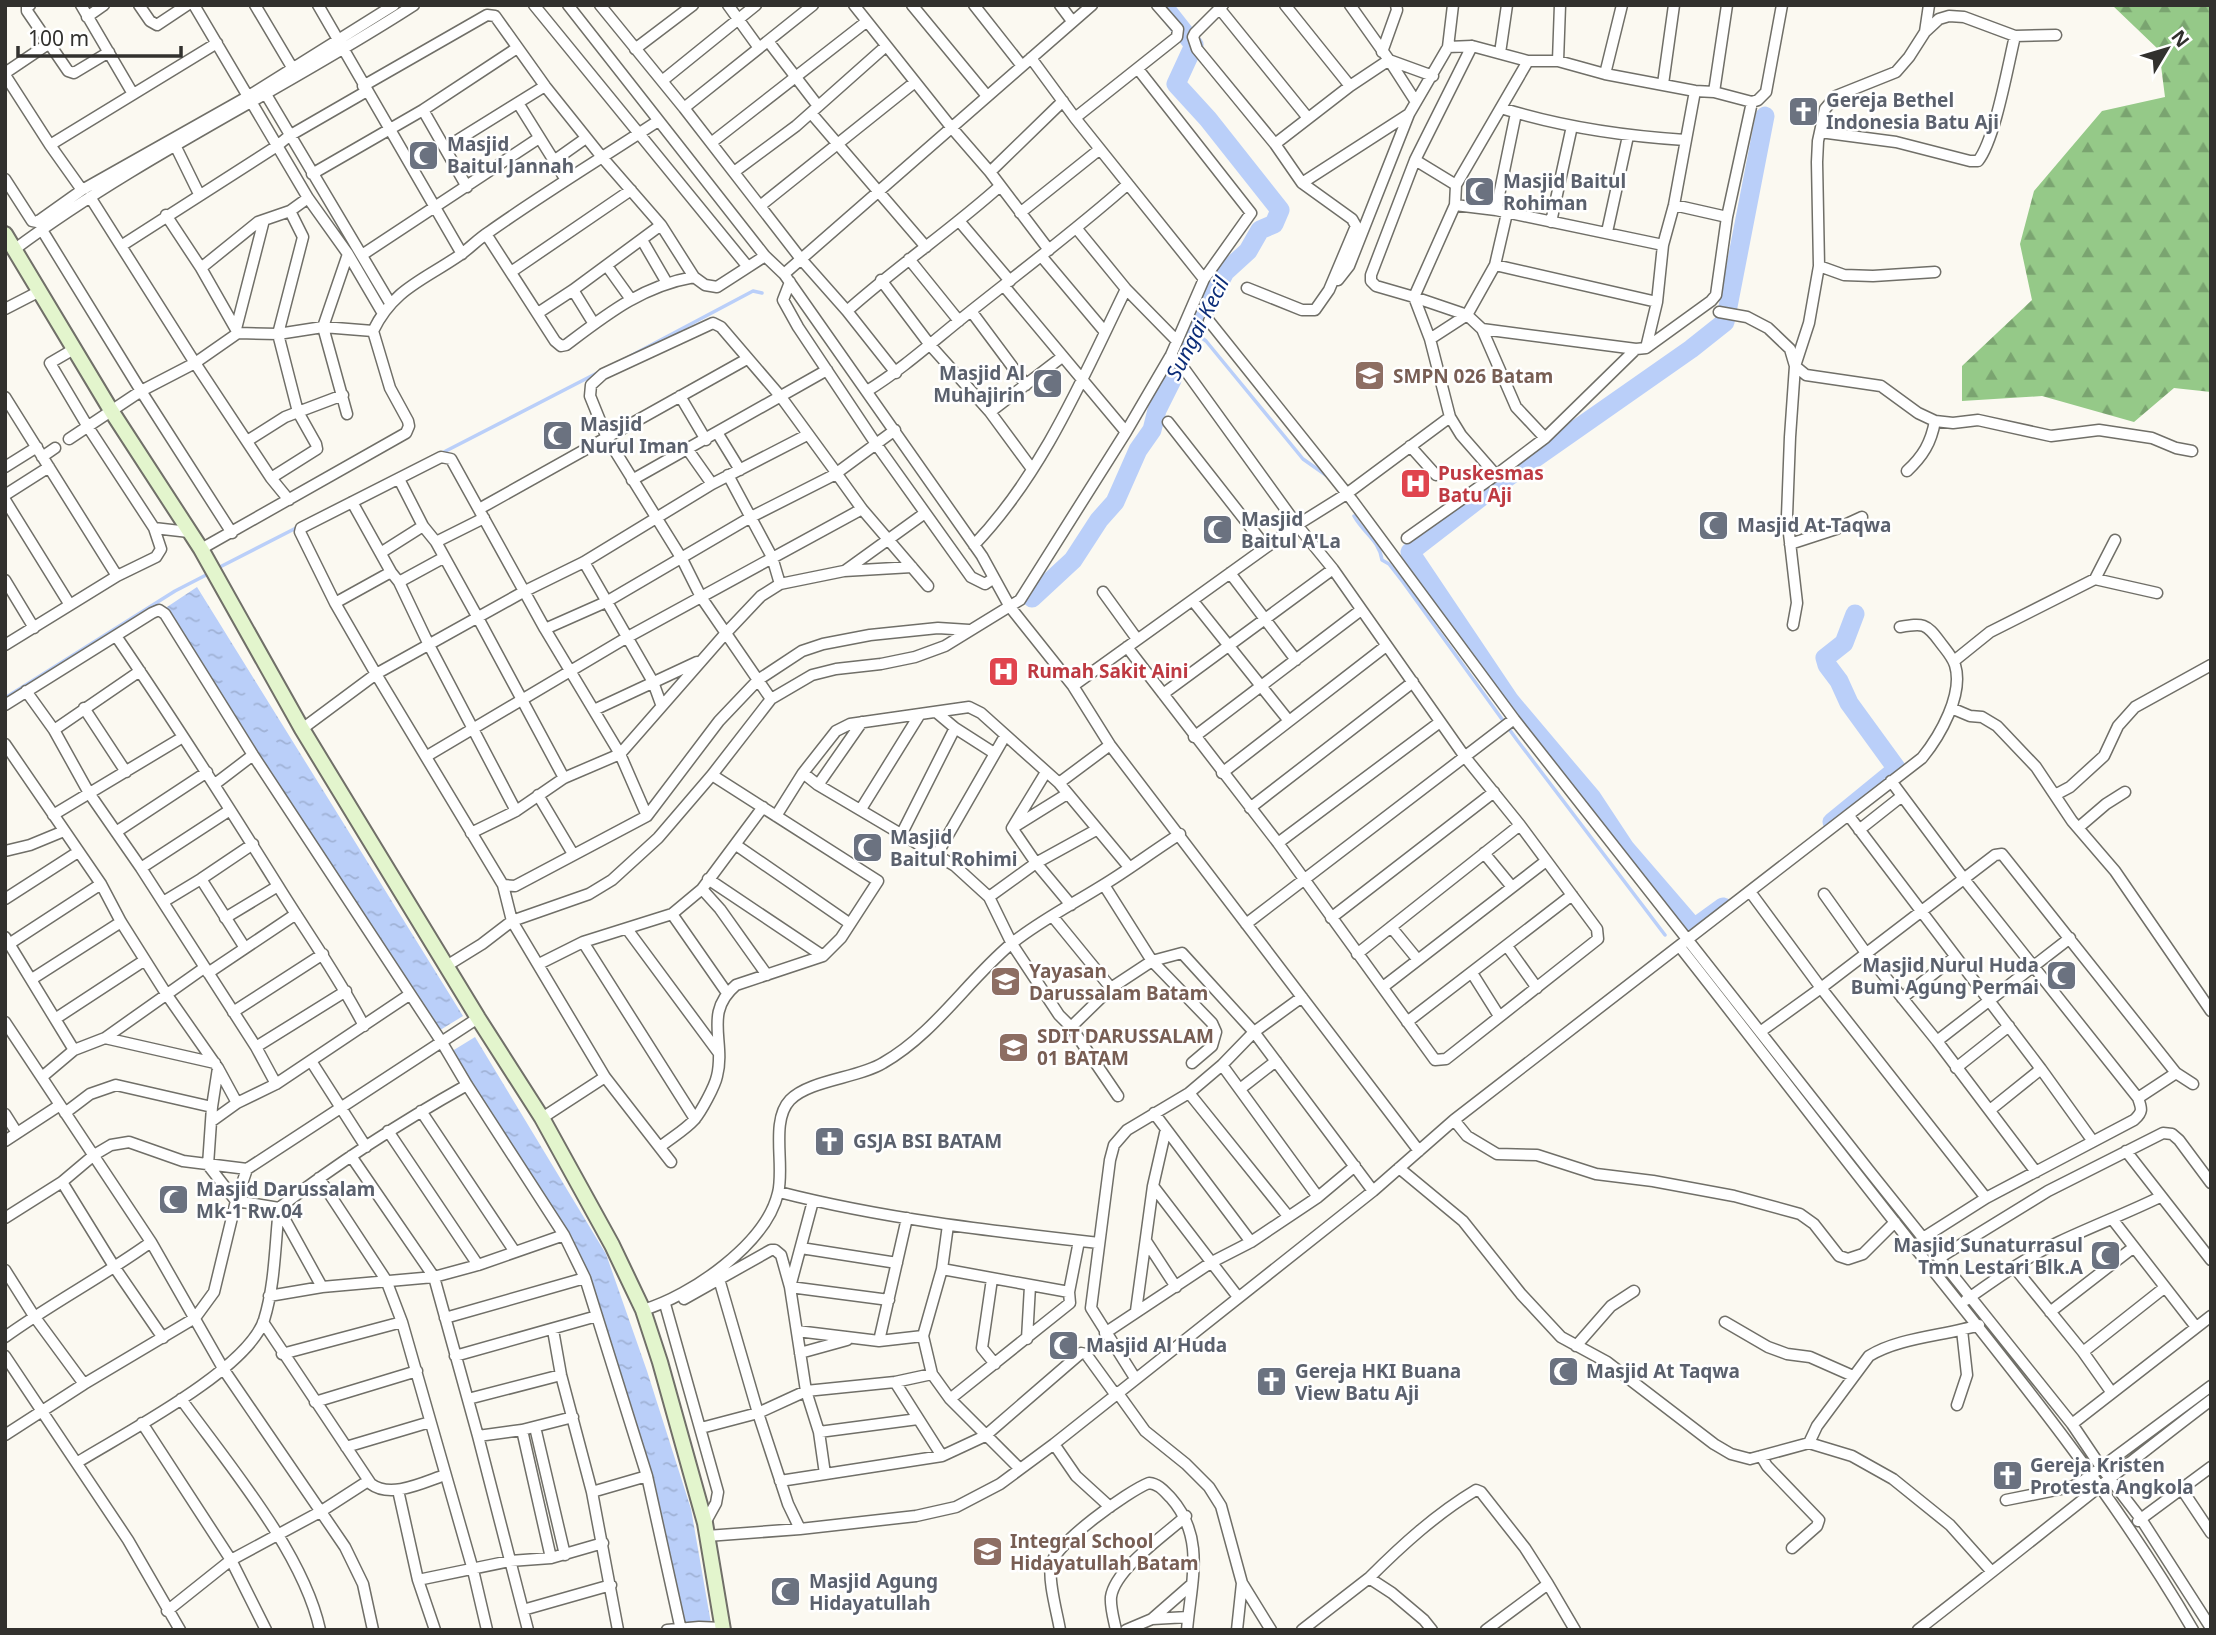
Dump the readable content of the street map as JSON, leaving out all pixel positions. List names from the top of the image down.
{
  "water": ["Sungai Kecil"],
  "places": {
    "church": [
      "Gereja Bethel Indonesia Batu Aji",
      "GSJA BSI BATAM",
      "Gereja HKI Buana View Batu Aji",
      "Gereja Kristen Protesta Angkola"
    ],
    "mosque": [
      "Masjid Baitul Jannah",
      "Masjid Baitul Rohiman",
      "Masjid Al Muhajirin",
      "Masjid Nurul Iman",
      "Masjid At-Taqwa",
      "Masjid Baitul A'La",
      "Masjid Baitul Rohimi",
      "Masjid Nurul Huda Bumi Agung Permai",
      "Masjid Darussalam Mk-1 Rw.04",
      "Masjid Sunaturrasul Tmn Lestari Blk.A",
      "Masjid Al Huda",
      "Masjid At Taqwa",
      "Masjid Agung Hidayatullah"
    ],
    "school or university": [
      "SMPN 026 Batam",
      "Yayasan Darussalam Batam",
      "SDIT DARUSSALAM 01 BATAM",
      "Integral School Hidayatullah Batam"
    ],
    "hospital": ["Puskesmas Batu Aji", "Rumah Sakit Aini"]
  },
  "scale_bar": "100 m",
  "north": "top right"
}
